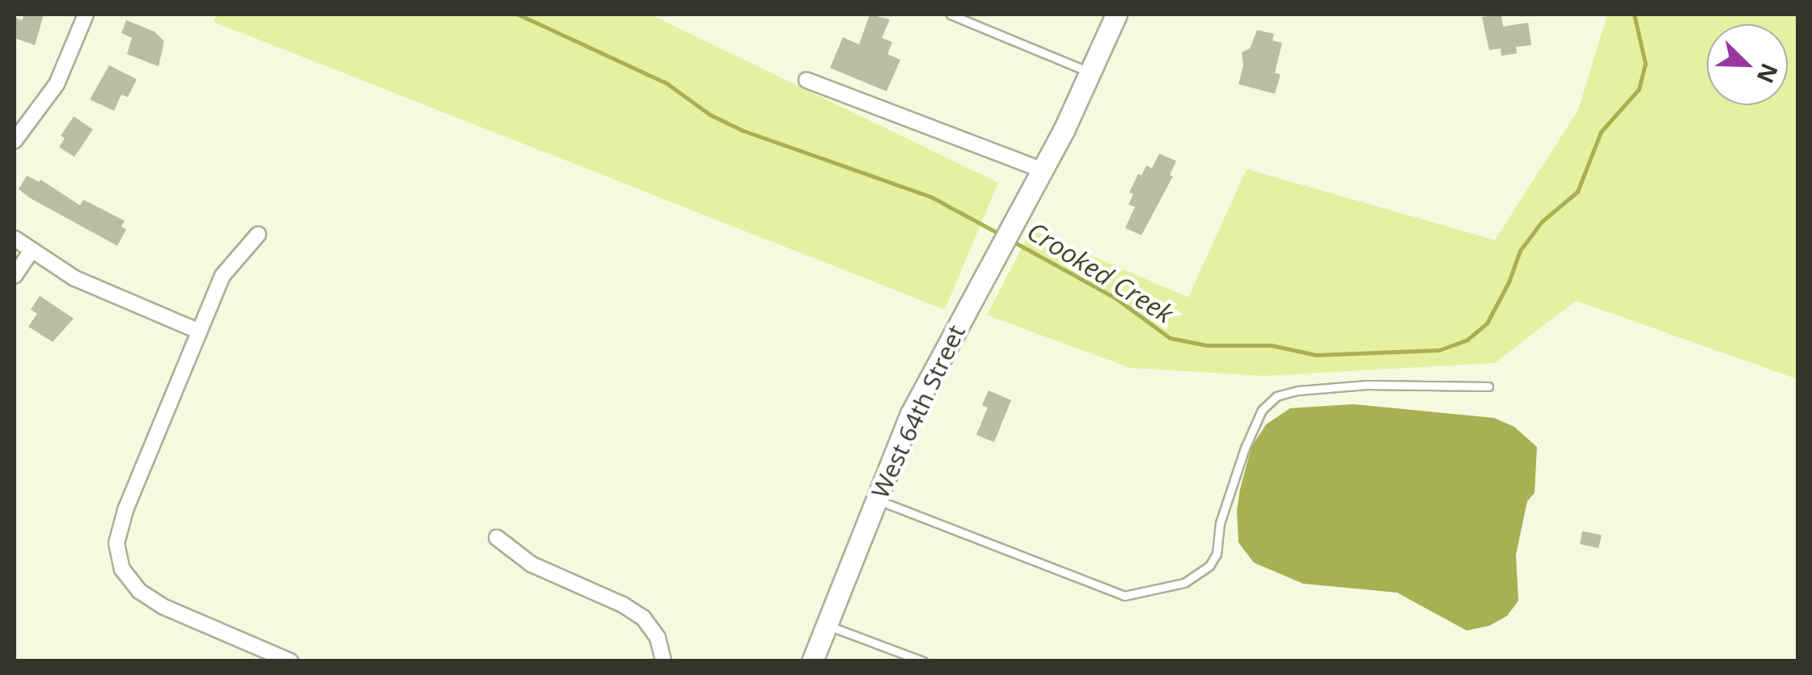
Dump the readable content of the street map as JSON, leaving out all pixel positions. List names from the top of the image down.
{
  "streets": {
    "street": ["West 64th Street"]
  },
  "water": ["Crooked Creek"],
  "north": "bottom right"
}
